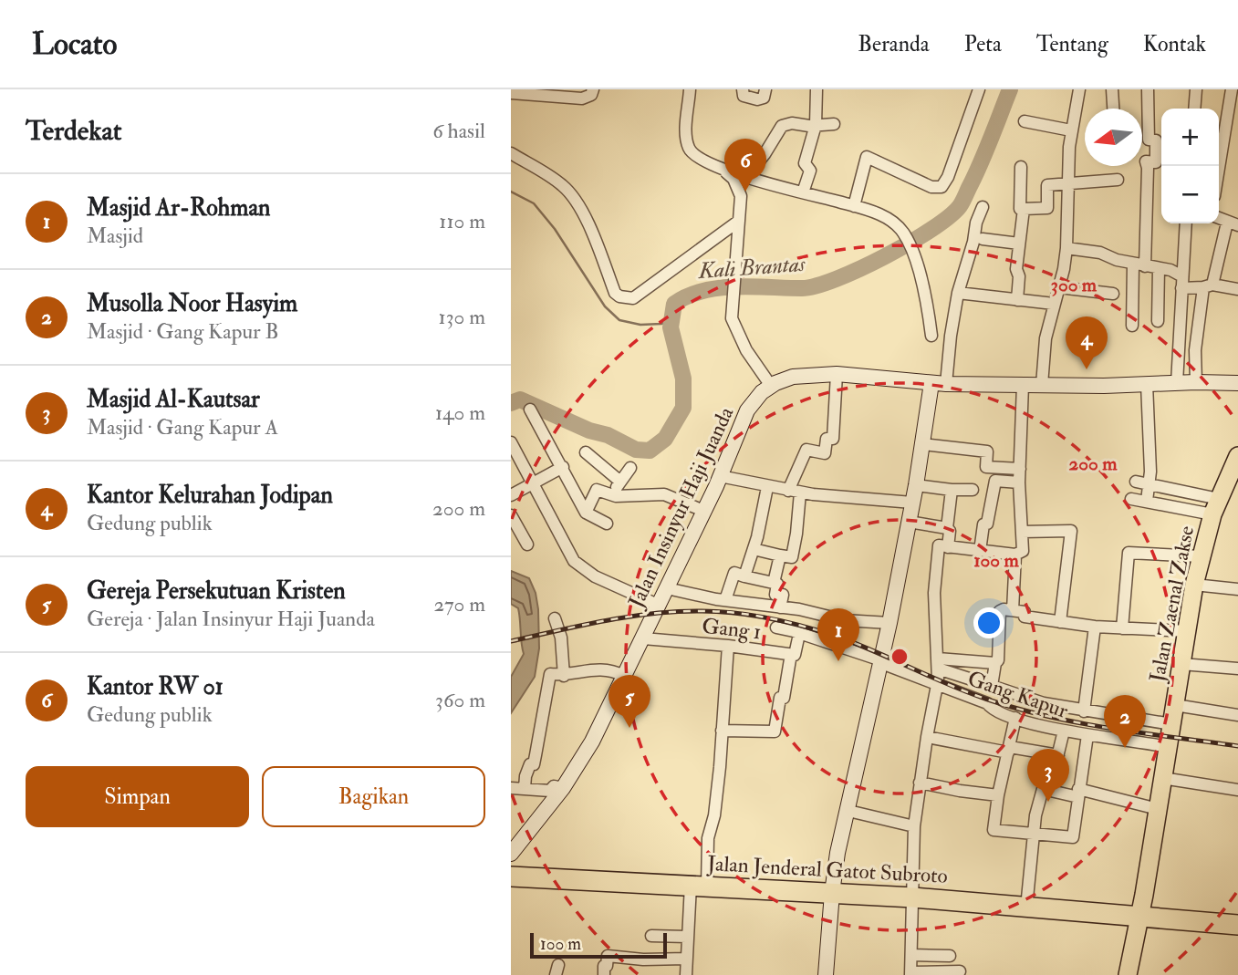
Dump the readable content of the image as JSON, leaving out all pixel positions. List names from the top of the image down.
{
  "streets": {
    "highway": ["Jalan Jenderal Gatot Subroto"],
    "main road": ["Jalan Insinyur Haji Juanda", "Jalan Zaenal Zakse"],
    "street": ["Gang 1", "Gang Kapur"]
  },
  "crossings": [
    ["Jalan Insinyur Haji Juanda", "Gang 1"],
    ["Jalan Zaenal Zakse", "Gang Kapur"],
    ["Jalan Zaenal Zakse", "Jalan Jenderal Gatot Subroto"]
  ],
  "water": ["Kali Brantas"],
  "scale_bar": "100 m",
  "north": "left",
  "page": {
    "header": "Locato",
    "nav": [
      "Beranda",
      "Peta",
      "Tentang",
      "Kontak"
    ],
    "heading": ["Terdekat", "6 hasil"],
    "map_buttons": ["+", "−"],
    "pins": [
      "6",
      "4",
      "1",
      "5",
      "2",
      "3"
    ],
    "list": [
      {
        "mark": "1",
        "name": "Masjid Ar-Rohman",
        "note": "Masjid",
        "value": "110 m"
      },
      {
        "mark": "2",
        "name": "Musolla Noor Hasyim",
        "note": "Masjid · Gang Kapur B",
        "value": "130 m"
      },
      {
        "mark": "3",
        "name": "Masjid Al-Kautsar",
        "note": "Masjid · Gang Kapur A",
        "value": "140 m"
      },
      {
        "mark": "4",
        "name": "Kantor Kelurahan Jodipan",
        "note": "Gedung publik",
        "value": "200 m"
      },
      {
        "mark": "5",
        "name": "Gereja Persekutuan Kristen",
        "note": "Gereja · Jalan Insinyur Haji Juanda",
        "value": "270 m"
      },
      {
        "mark": "6",
        "name": "Kantor RW 01",
        "note": "Gedung publik",
        "value": "360 m"
      }
    ],
    "buttons": ["Simpan", "Bagikan"],
    "scale": "100 m"
  },
  "rings": ["300 m", "200 m", "100 m"]
}
